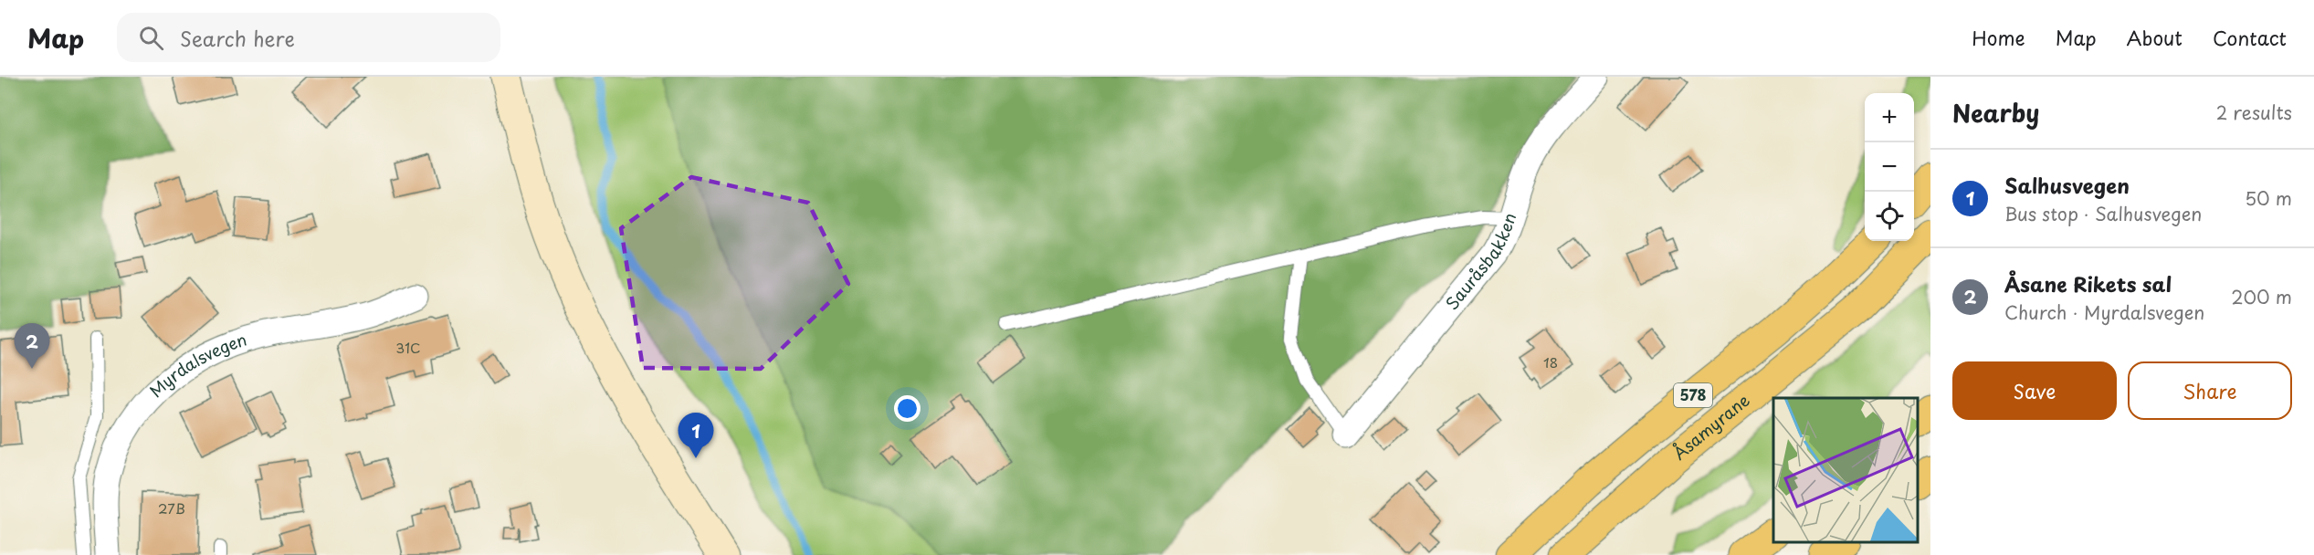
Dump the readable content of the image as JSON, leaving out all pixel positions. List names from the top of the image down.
{
  "streets": {
    "main road": ["578", "Åsamyrane"],
    "street": ["Sauråsbakken", "Myrdalsvegen"]
  },
  "house_numbers": ["31C", "18", "27B"],
  "page": {
    "header": "Map",
    "search": "Search here",
    "nav": [
      "Home",
      "Map",
      "About",
      "Contact"
    ],
    "heading": ["Nearby", "2 results"],
    "map_buttons": ["+", "−"],
    "list": [
      {
        "mark": "1",
        "name": "Salhusvegen",
        "note": "Bus stop · Salhusvegen",
        "value": "50 m"
      },
      {
        "mark": "2",
        "name": "Åsane Rikets sal",
        "note": "Church · Myrdalsvegen",
        "value": "200 m"
      }
    ],
    "pins": ["2", "1"],
    "buttons": ["Save", "Share"]
  }
}
